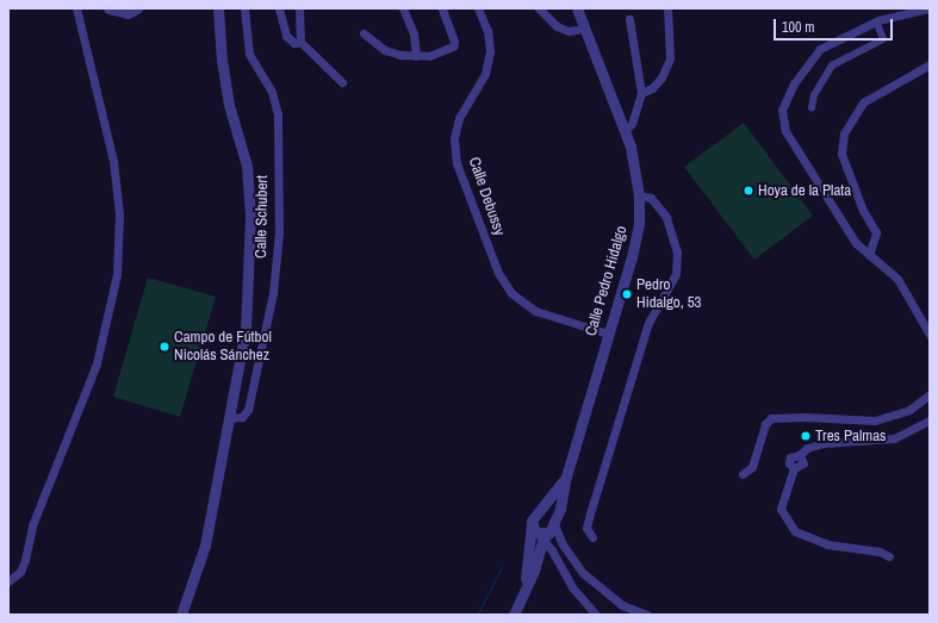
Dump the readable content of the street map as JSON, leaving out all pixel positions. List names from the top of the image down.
{
  "streets": {
    "street": ["Calle Debussy", "Calle Schubert", "Calle Pedro Hidalgo"]
  },
  "crossings": [
    ["Calle Debussy", "Calle Pedro Hidalgo"]
  ],
  "places": [
    "Hoya de la Plata",
    "Pedro Hidalgo, 53",
    "Campo de Fútbol Nicolás Sánchez",
    "Tres Palmas"
  ],
  "scale_bar": "100 m"
}
